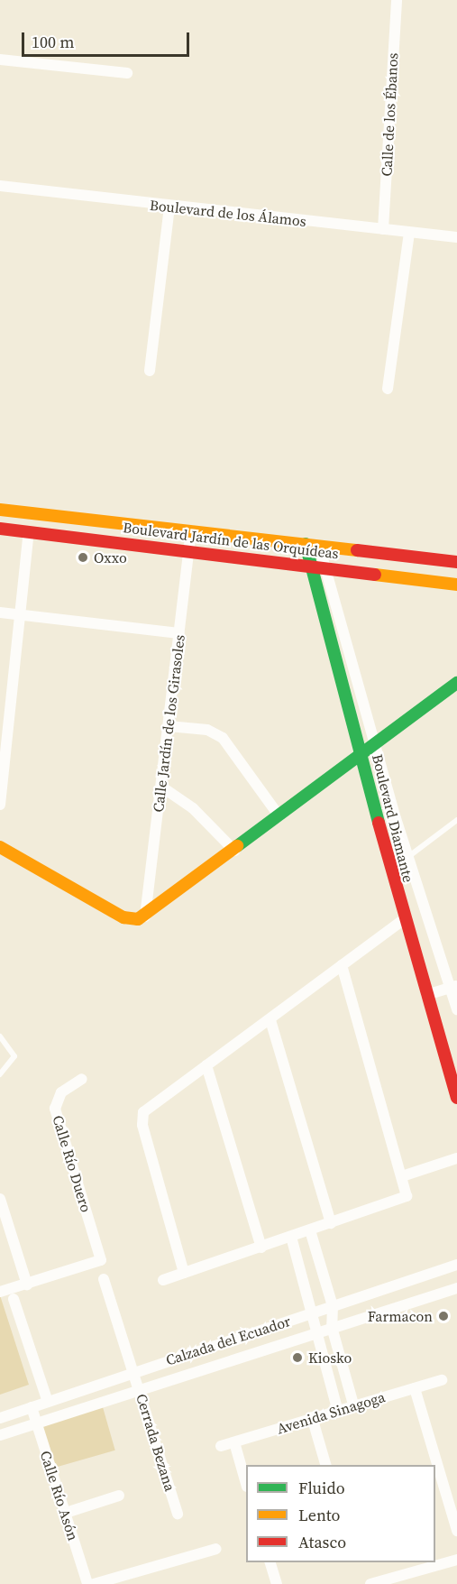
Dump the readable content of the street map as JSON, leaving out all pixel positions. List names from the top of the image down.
{
  "streets": {
    "street": [
      "Calle de los Ébanos",
      "Boulevard de los Álamos",
      "Boulevard Jardín de las Orquídeas",
      "Calle Jardín de los Girasoles",
      "Boulevard Diamante",
      "Calle Río Duero",
      "Calzada del Ecuador",
      "Avenida Sinagoga",
      "Cerrada Bezana",
      "Calle Río Asón"
    ]
  },
  "crossings": [
    ["Calle de los Ébanos", "Boulevard de los Álamos"],
    ["Boulevard Jardín de las Orquídeas", "Calle Jardín de los Girasoles"],
    ["Boulevard Jardín de las Orquídeas", "Boulevard Diamante"],
    ["Calzada del Ecuador", "Cerrada Bezana"],
    ["Calzada del Ecuador", "Calle Río Asón"]
  ],
  "places": ["Oxxo", "Farmacon", "Kiosko"],
  "legend": ["Fluido", "Lento", "Atasco"],
  "scale_bar": "100 m"
}
